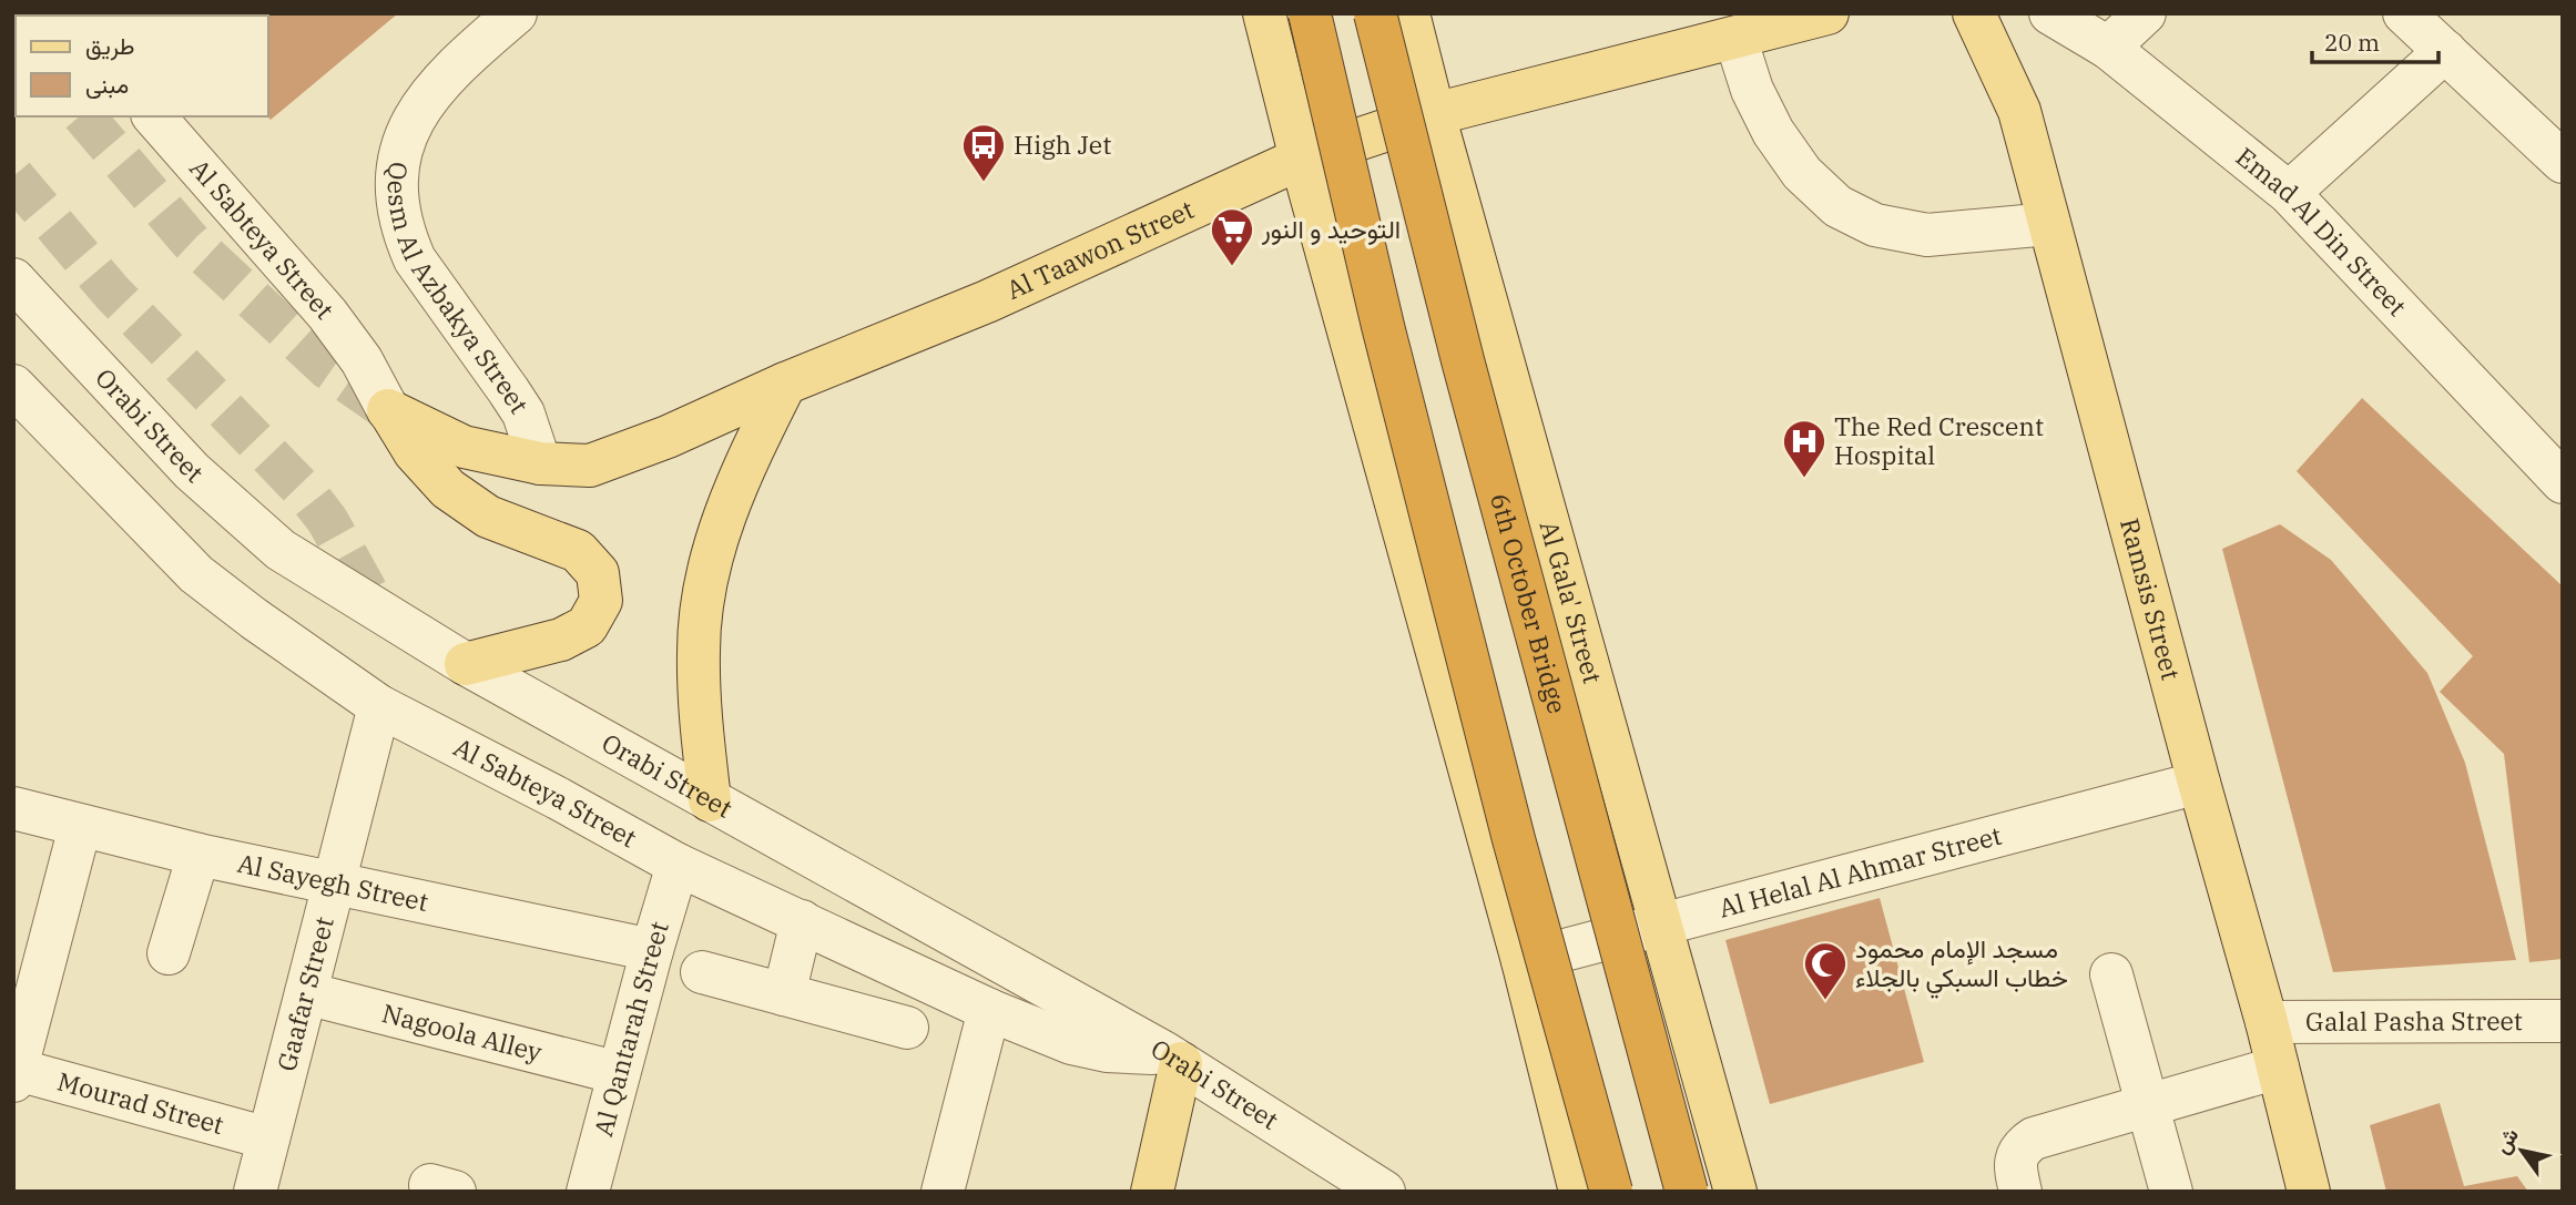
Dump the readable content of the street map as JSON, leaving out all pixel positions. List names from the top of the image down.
{
  "streets": {
    "highway": ["6th October Bridge"],
    "main road": ["Al Taawon Street", "Ramsis Street", "Al Gala' Street"],
    "street": [
      "Emad Al Din Street",
      "Al Sabteya Street",
      "Qesm Al Azbakya Street",
      "Orabi Street",
      "Al Helal Al Ahmar Street",
      "Al Sayegh Street",
      "Gaafar Street",
      "Galal Pasha Street",
      "Al Qantarah Street",
      "Nagoola Alley",
      "Mourad Street"
    ]
  },
  "crossings": [
    ["Al Sabteya Street", "Al Taawon Street"],
    ["Al Sabteya Street", "Orabi Street"],
    ["Al Sabteya Street", "Gaafar Street"],
    ["Al Sabteya Street", "Al Qantarah Street"],
    ["Al Taawon Street", "Qesm Al Azbakya Street"],
    ["Al Taawon Street", "Al Gala' Street"],
    ["Ramsis Street", "Al Helal Al Ahmar Street"],
    ["Ramsis Street", "Galal Pasha Street"],
    ["Al Gala' Street", "Al Helal Al Ahmar Street"],
    ["Al Sayegh Street", "Gaafar Street"],
    ["Al Sayegh Street", "Al Qantarah Street"],
    ["Gaafar Street", "Nagoola Alley"],
    ["Gaafar Street", "Mourad Street"],
    ["Al Qantarah Street", "Nagoola Alley"]
  ],
  "places": {
    "bus stop": ["High Jet"],
    "supermarket": ["التوحيد و النور"],
    "hospital": ["The Red Crescent Hospital"],
    "mosque": ["مسجد الإمام محمود خطاب السبكي بالجلاء"]
  },
  "legend": ["طريق", "مبنى"],
  "scale_bar": "20 m",
  "north": "top left"
}
